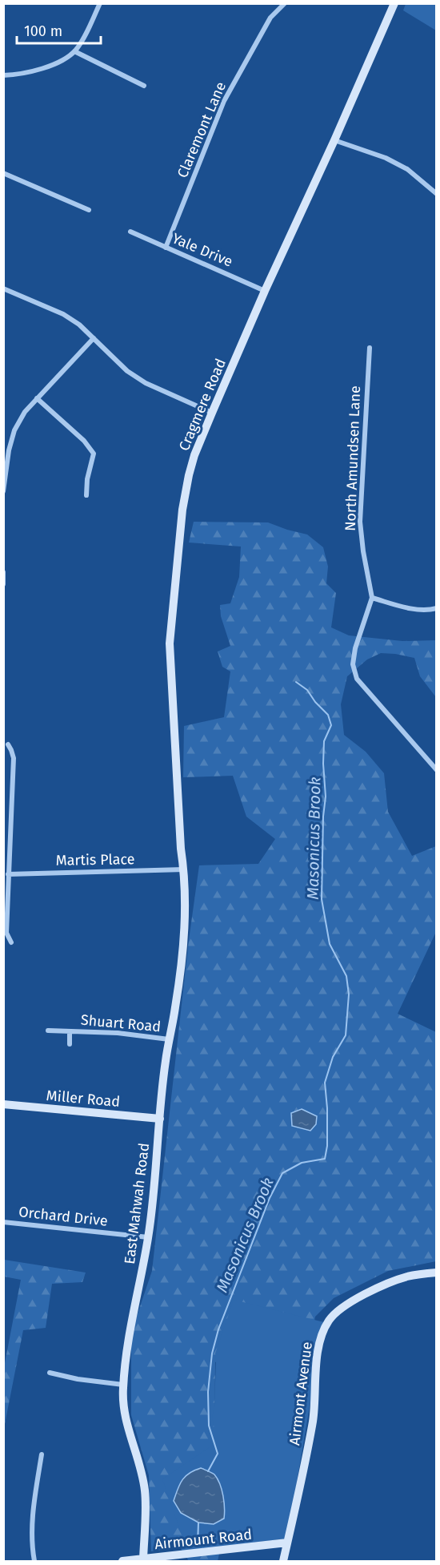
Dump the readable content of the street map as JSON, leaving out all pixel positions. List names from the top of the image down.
{
  "streets": {
    "street": [
      "Claremont Lane",
      "Yale Drive",
      "Cragmere Road",
      "North Amundsen Lane",
      "Martis Place",
      "Shuart Road",
      "Miller Road",
      "East Mahwah Road",
      "Orchard Drive",
      "Airmont Avenue",
      "Airmount Road"
    ]
  },
  "crossings": [
    ["Claremont Lane", "Yale Drive"],
    ["Yale Drive", "Cragmere Road"],
    ["Cragmere Road", "East Mahwah Road"],
    ["Martis Place", "East Mahwah Road"],
    ["Shuart Road", "East Mahwah Road"],
    ["Miller Road", "East Mahwah Road"],
    ["East Mahwah Road", "Orchard Drive"],
    ["East Mahwah Road", "Airmount Road"],
    ["Airmont Avenue", "Airmount Road"]
  ],
  "water": ["Masonicus Brook"],
  "scale_bar": "100 m"
}
